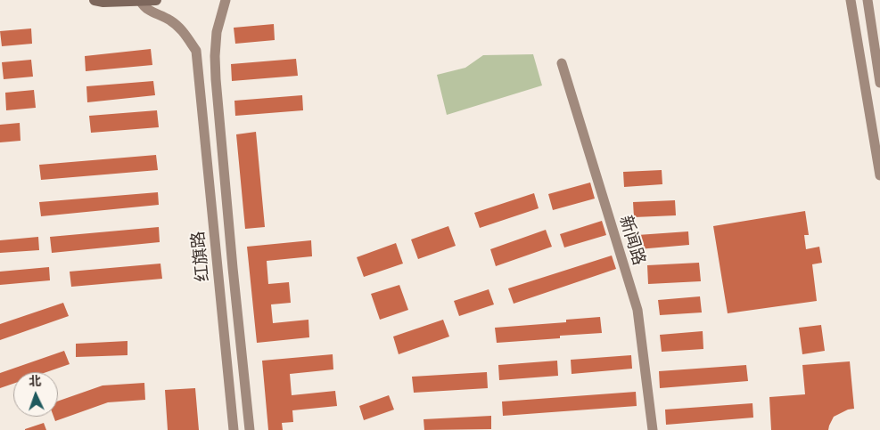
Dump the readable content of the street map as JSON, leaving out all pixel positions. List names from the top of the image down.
{
  "streets": {
    "main road": ["新闻路", "红旗路"]
  },
  "north": "top"
}
